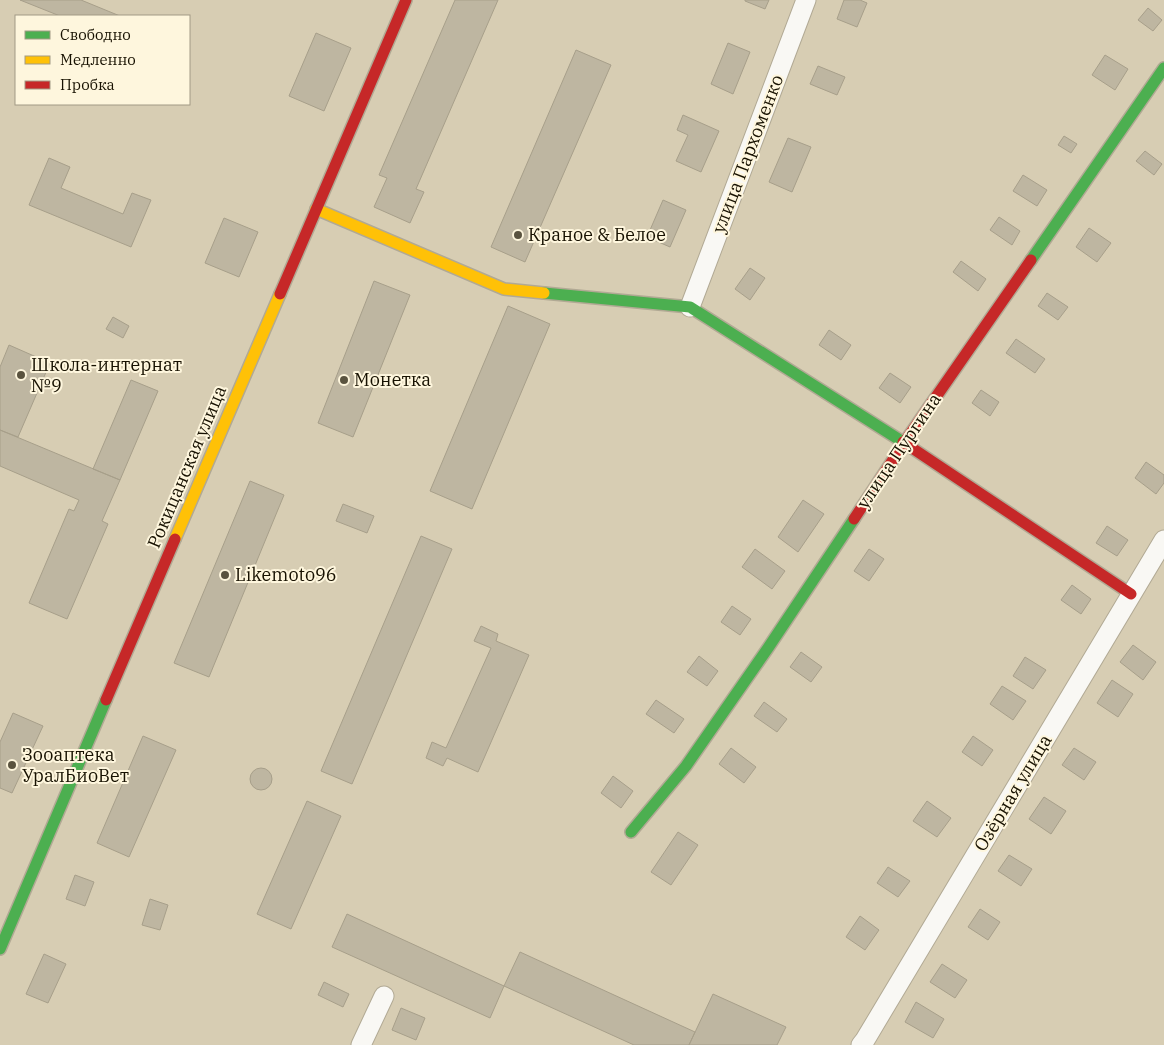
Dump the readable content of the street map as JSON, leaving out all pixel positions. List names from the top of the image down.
{
  "streets": {
    "street": [
      "улица Пархоменко",
      "улица Пургина",
      "Рокицанская улица",
      "Озёрная улица"
    ]
  },
  "places": [
    "Краное & Белое",
    "Школа-интернат №9",
    "Монетка",
    "Likemoto96",
    "Зооаптека УралБиоВет"
  ],
  "legend": ["Свободно", "Медленно", "Пробка"]
}
